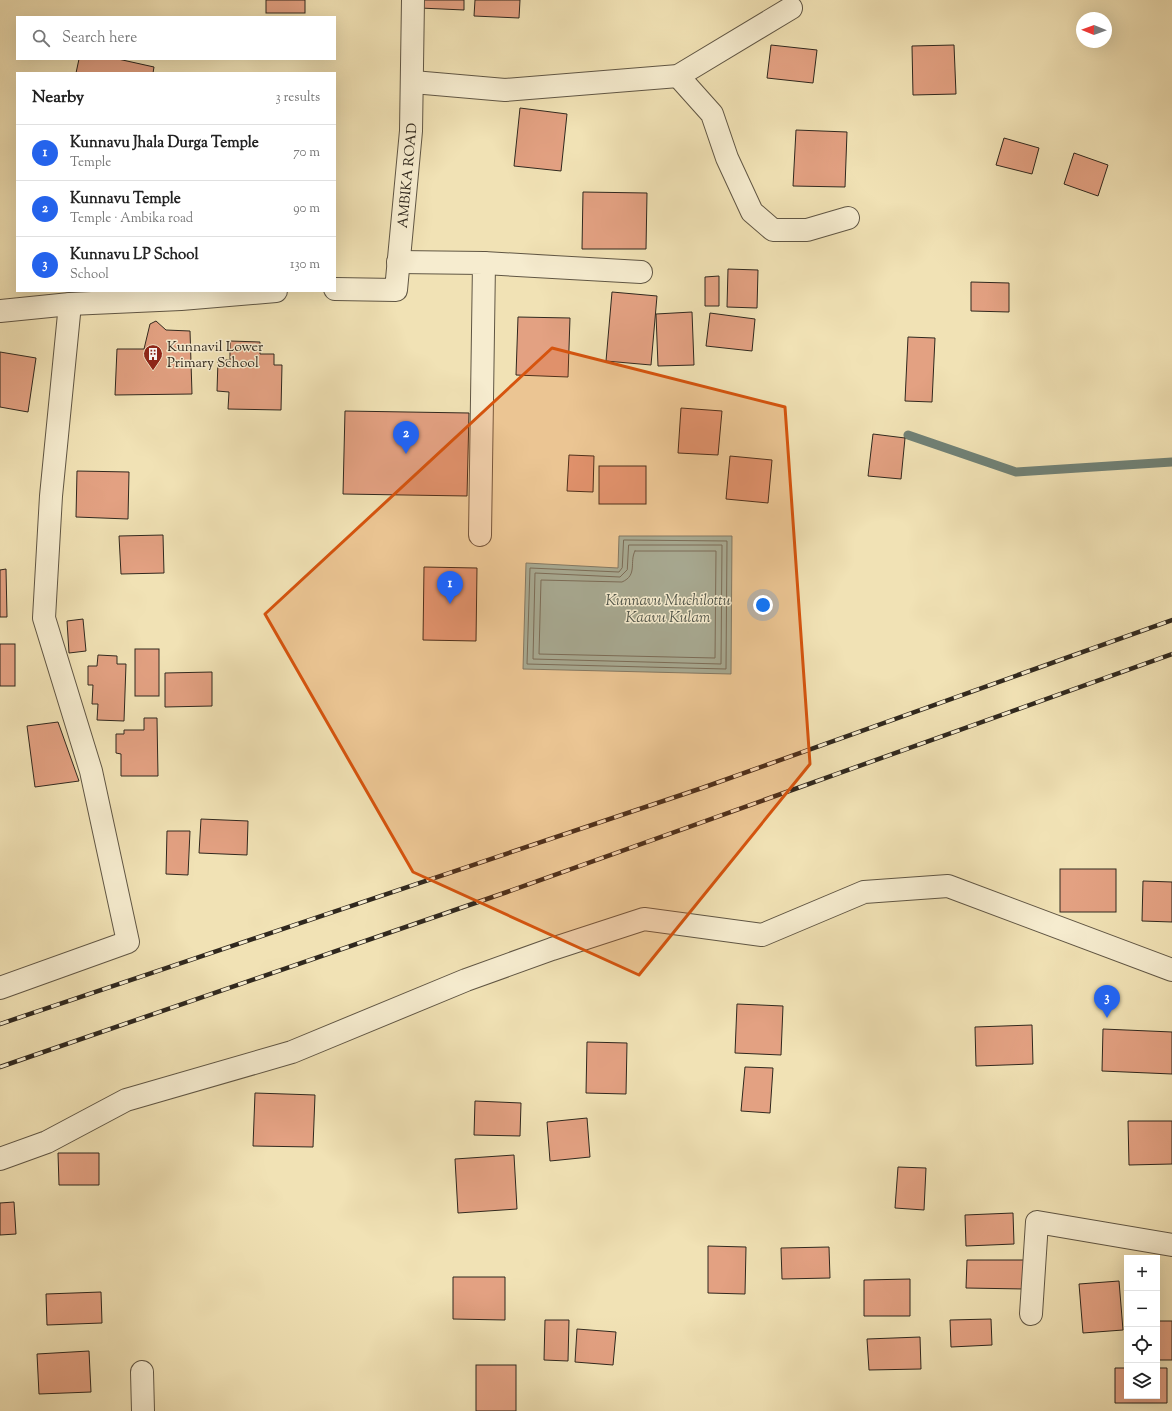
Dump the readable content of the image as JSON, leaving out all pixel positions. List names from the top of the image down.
{
  "streets": {
    "street": ["AMBIKA ROAD"]
  },
  "water": ["Kunnavu Muchilottu Kaavu Kulam"],
  "places": {
    "building": ["Kunnavil Lower Primary School"]
  },
  "north": "left",
  "page": {
    "search": "Search here",
    "heading": ["Nearby", "3 results"],
    "list": [
      {
        "mark": "1",
        "name": "Kunnavu Jhala Durga Temple",
        "note": "Temple",
        "value": "70 m"
      },
      {
        "mark": "2",
        "name": "Kunnavu Temple",
        "note": "Temple · Ambika road",
        "value": "90 m"
      },
      {
        "mark": "3",
        "name": "Kunnavu LP School",
        "note": "School",
        "value": "130 m"
      }
    ],
    "pins": ["2", "1", "3"],
    "map_buttons": ["+", "−"]
  }
}
